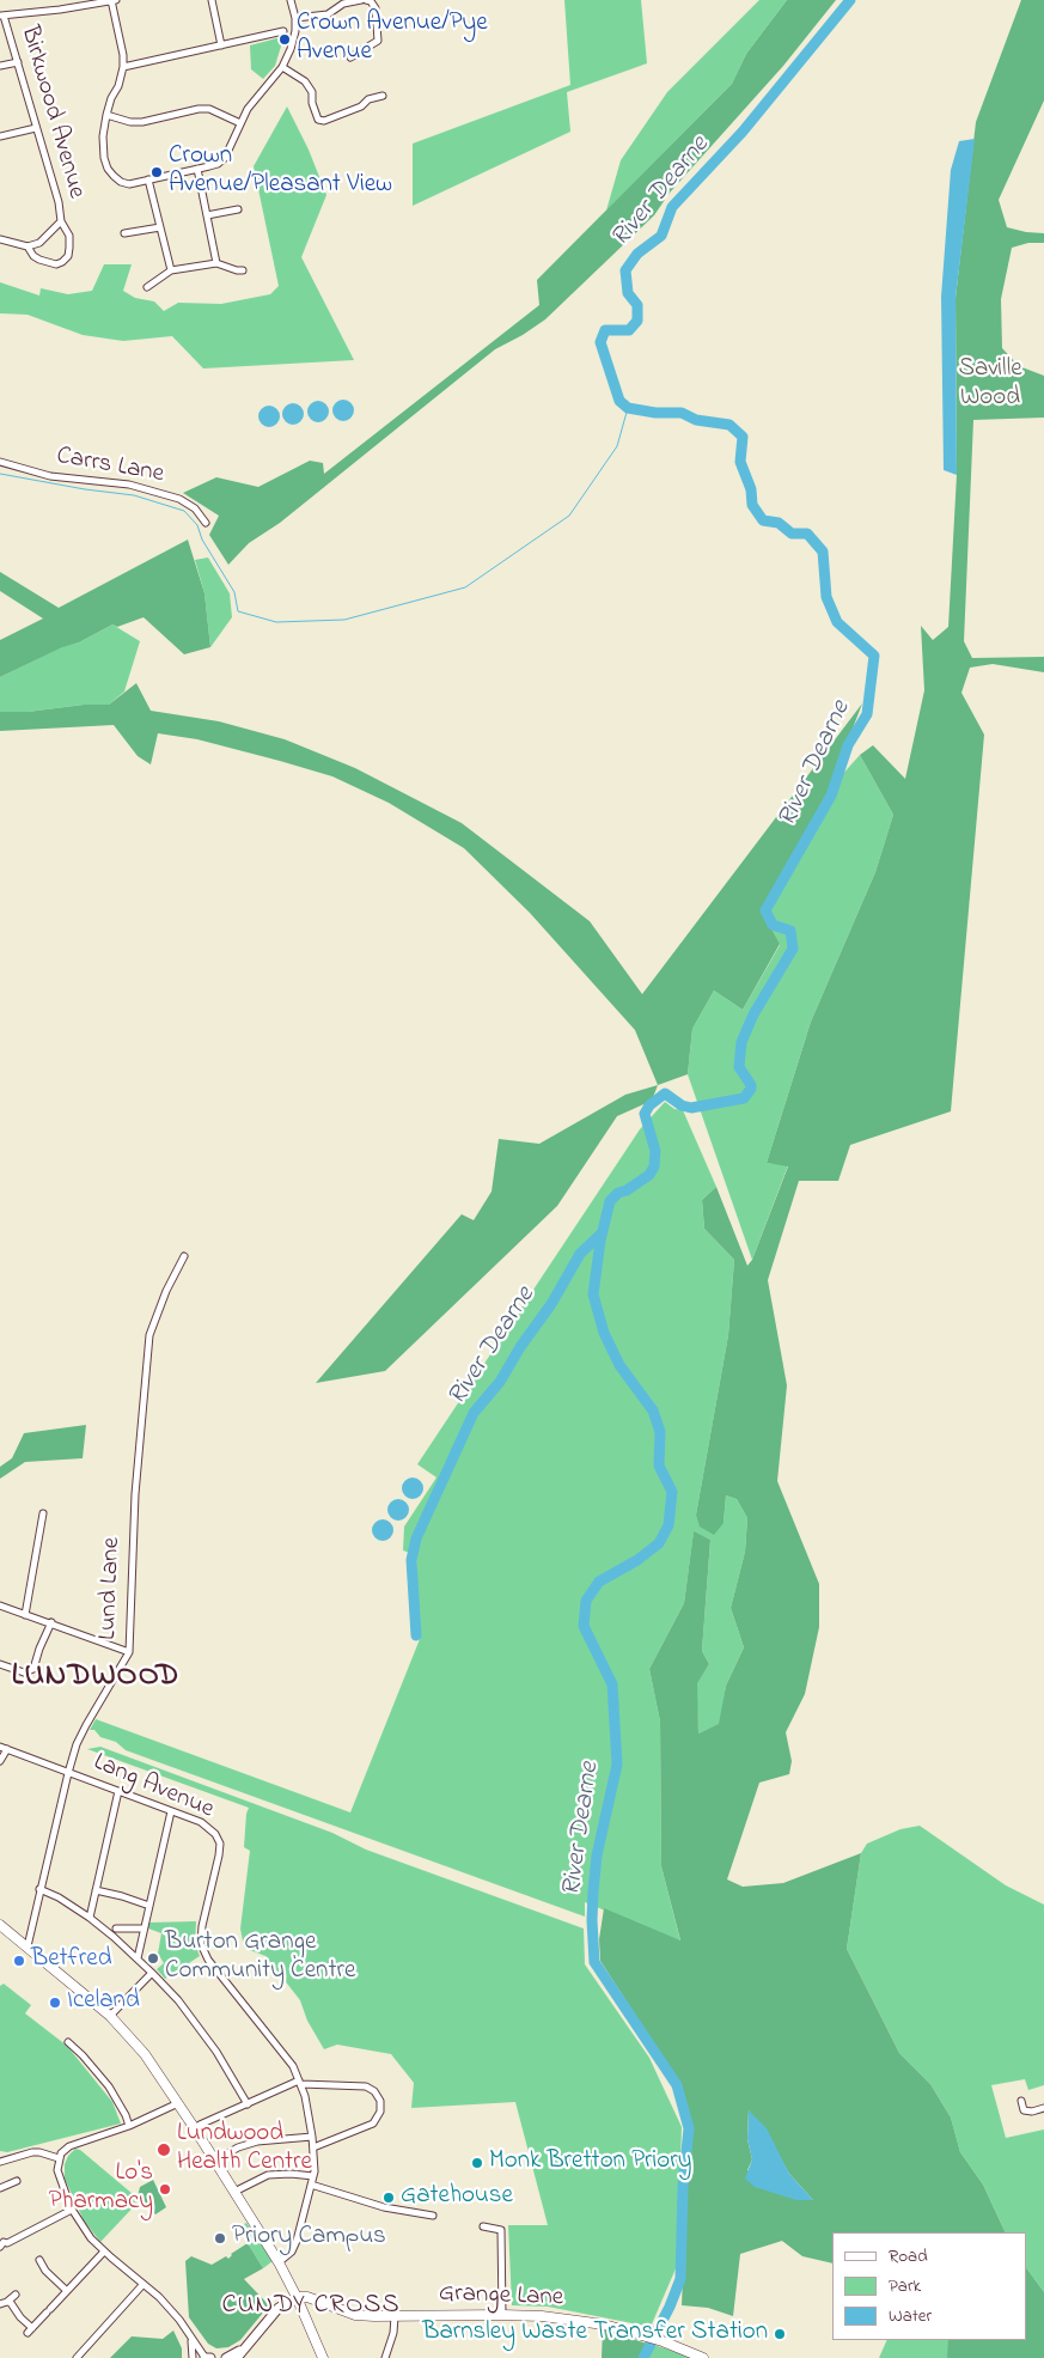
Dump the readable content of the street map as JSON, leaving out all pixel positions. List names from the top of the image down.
{
  "streets": {
    "highway": ["Grange Lane"],
    "street": [
      "Birkwood Avenue",
      "Carrs Lane",
      "Lund Lane",
      "Lang Avenue"
    ]
  },
  "crossings": [
    ["Lund Lane", "Lang Avenue"]
  ],
  "districts": ["LUNDWOOD", "CUNDY CROSS"],
  "water": ["River Dearne"],
  "parks": ["Saville Wood"],
  "places": [
    "Crown Avenue/Pye Avenue",
    "Crown Avenue/Pleasant View",
    "Burton Grange Community Centre",
    "Betfred",
    "Iceland",
    "Lundwood Health Centre",
    "Monk Bretton Priory",
    "Lo's Pharmacy",
    "Gatehouse",
    "Priory Campus",
    "Barnsley Waste Transfer Station"
  ],
  "legend": ["Road", "Park", "Water"]
}
